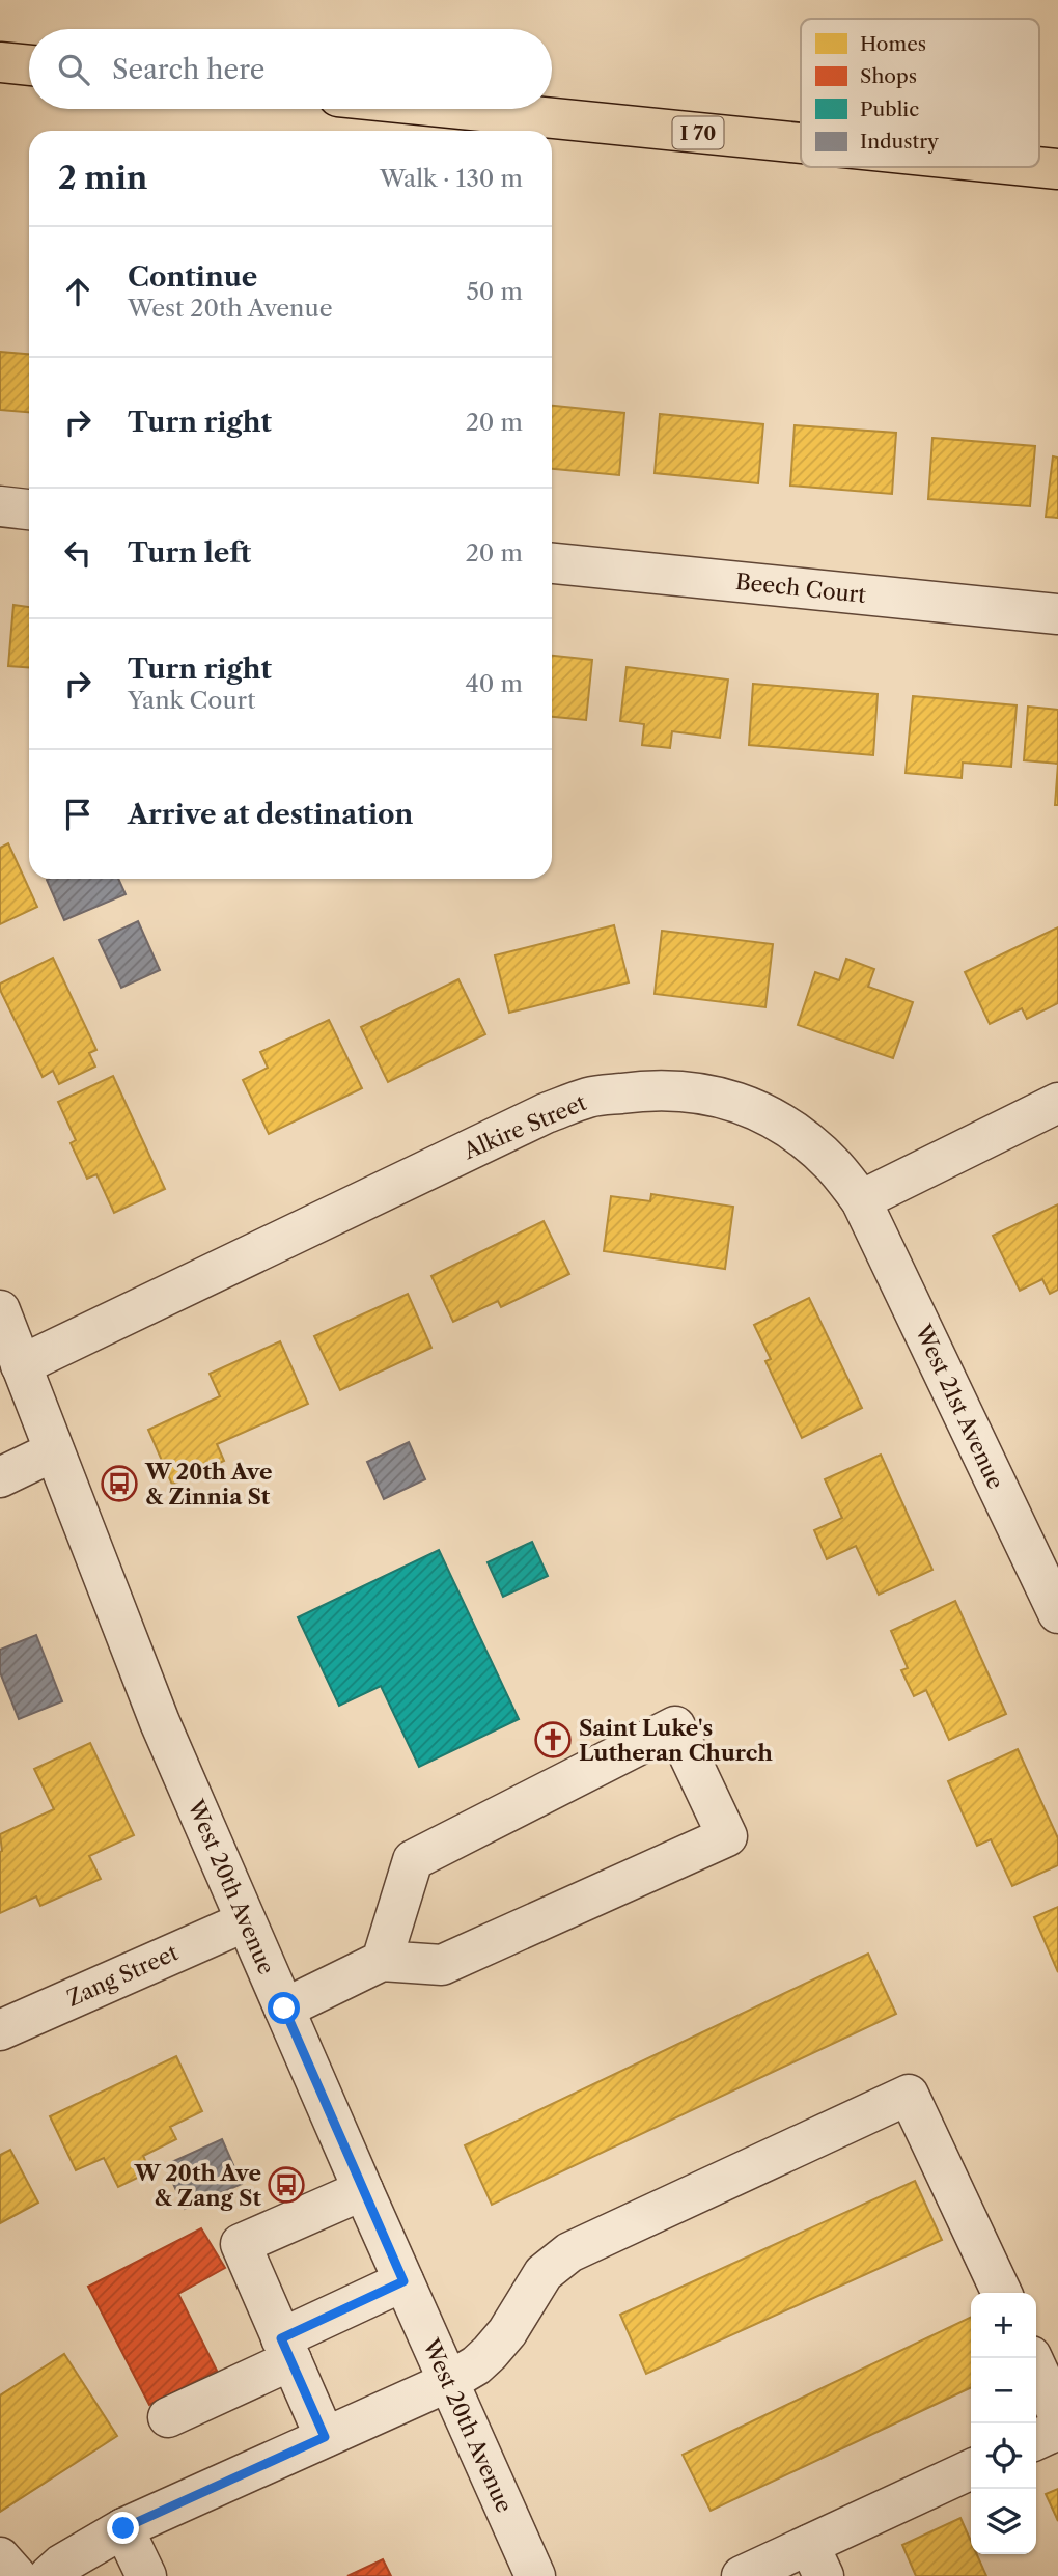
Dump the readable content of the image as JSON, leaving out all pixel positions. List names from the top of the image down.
{
  "streets": {
    "highway": ["I 70"],
    "street": [
      "Beech Court",
      "Alkire Street",
      "West 21st Avenue",
      "West 20th Avenue",
      "Zang Street"
    ]
  },
  "crossings": [
    ["Alkire Street", "West 21st Avenue"],
    ["Alkire Street", "West 20th Avenue"],
    ["West 20th Avenue", "Zang Street"]
  ],
  "places": {
    "bus stop": ["W 20th Ave & Zinnia St", "W 20th Ave & Zang St"],
    "church": ["Saint Luke's Lutheran Church"]
  },
  "legend": [
    "Homes",
    "Shops",
    "Public",
    "Industry"
  ],
  "page": {
    "search": "Search here",
    "heading": ["2 min", "Walk · 130 m"],
    "list": [
      ["Continue", "West 20th Avenue", "50 m"],
      ["Turn right", "20 m"],
      ["Turn left", "20 m"],
      ["Turn right", "Yank Court", "40 m"],
      "Arrive at destination"
    ],
    "map_buttons": ["+", "−"]
  }
}
